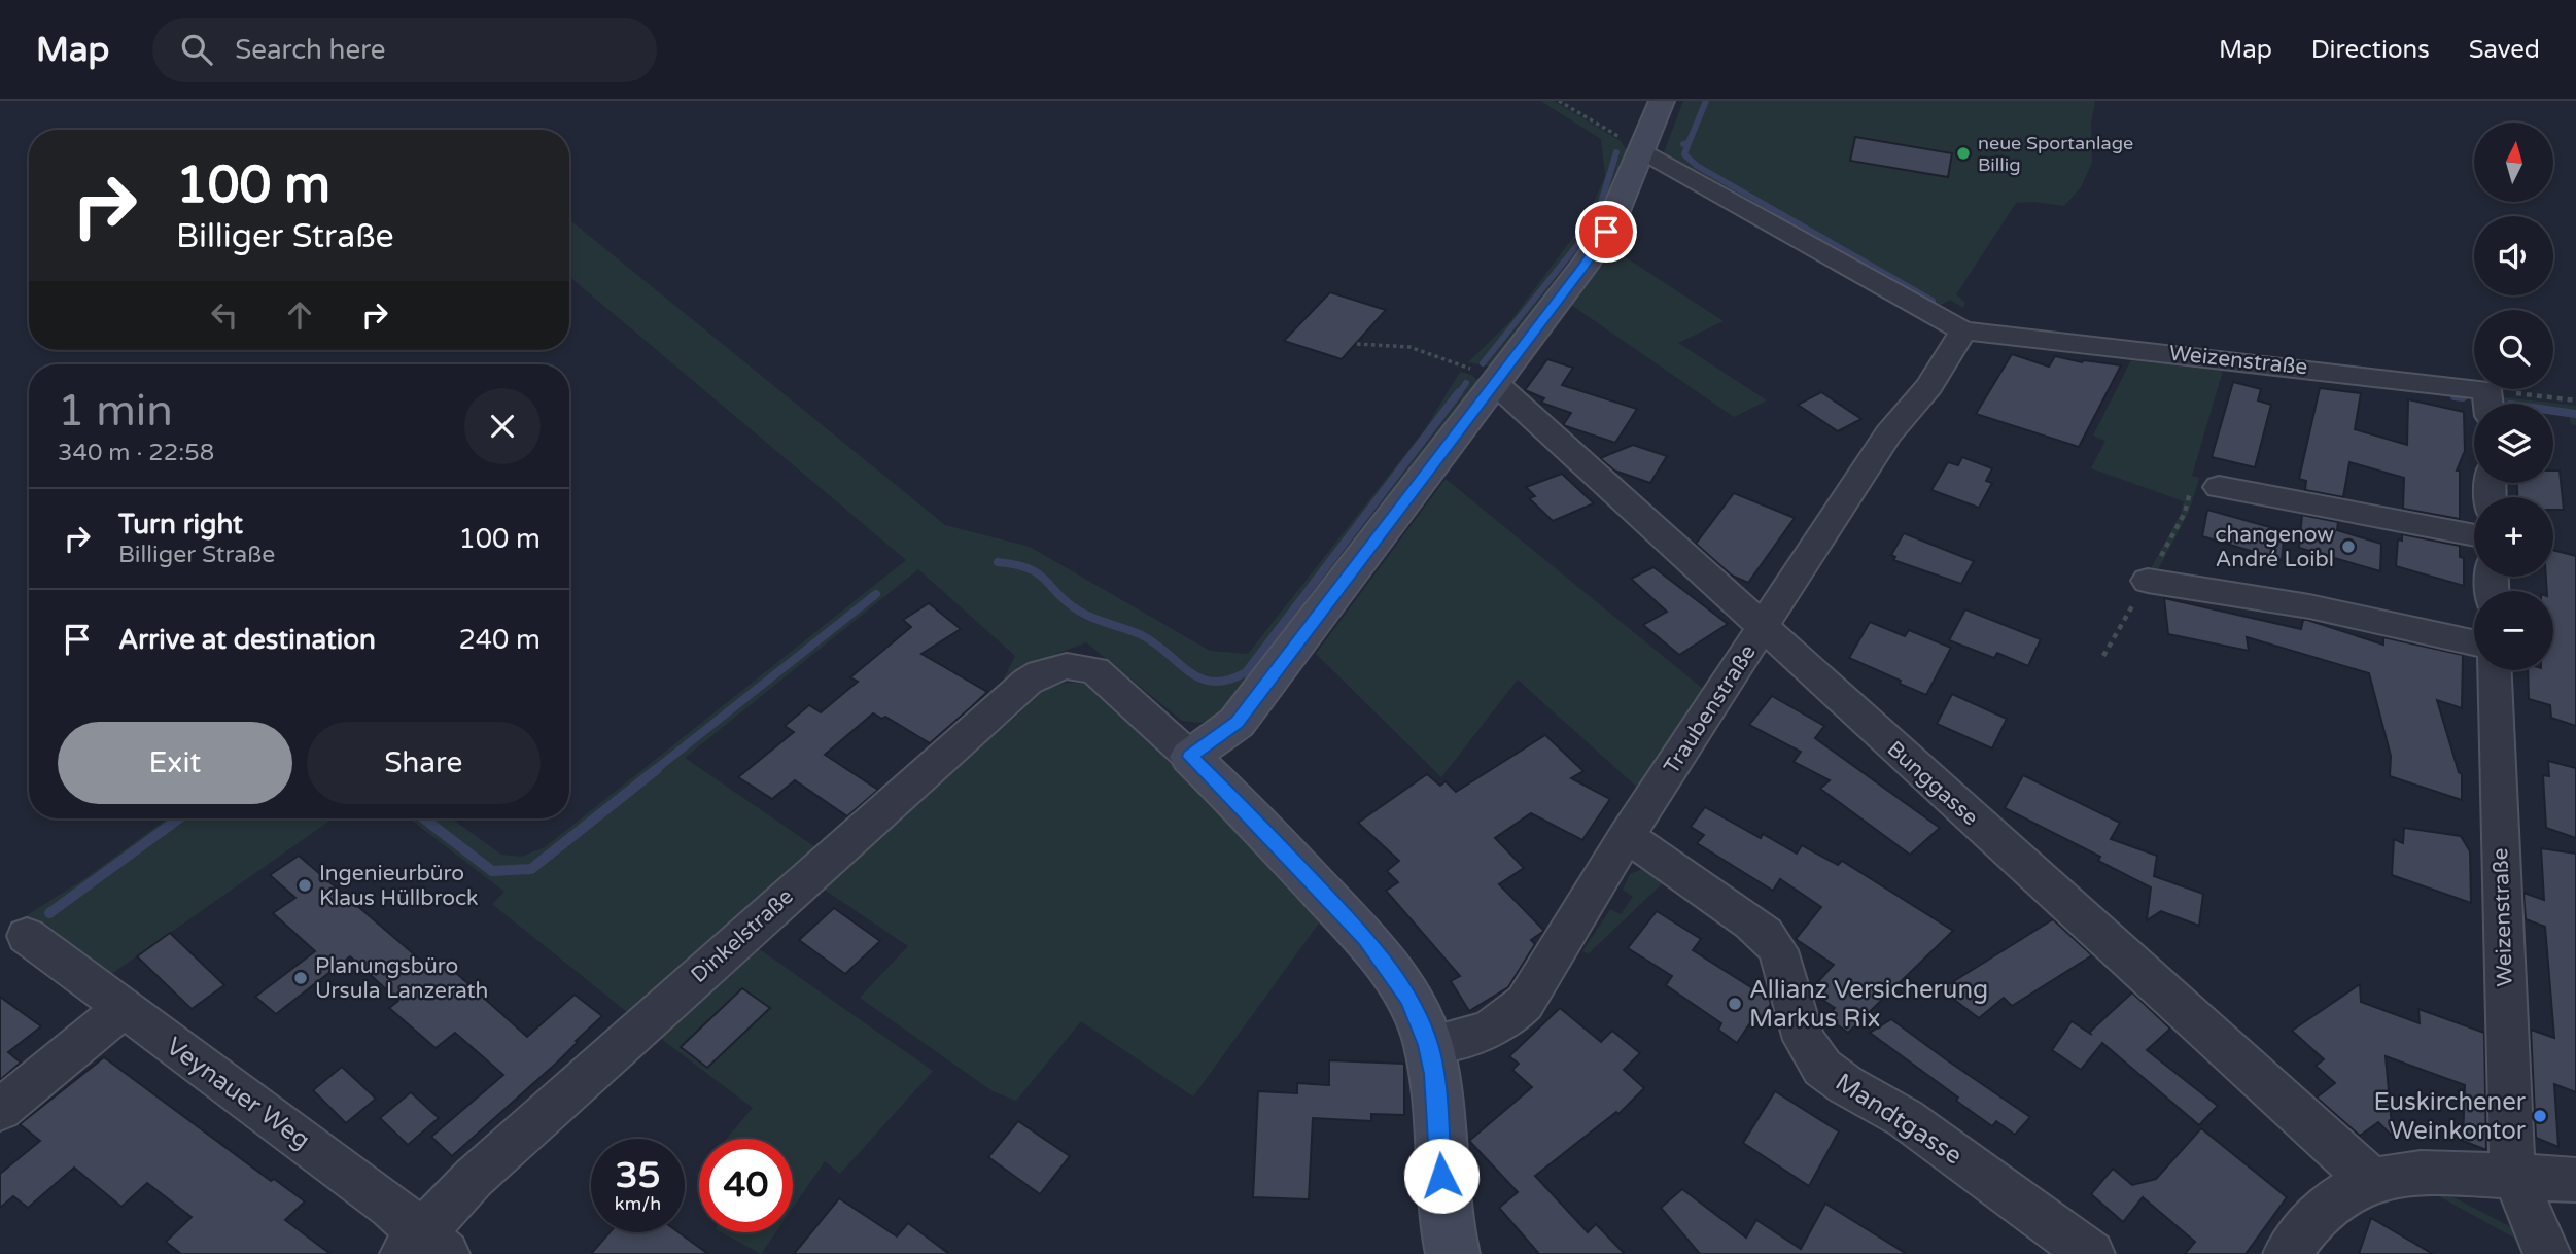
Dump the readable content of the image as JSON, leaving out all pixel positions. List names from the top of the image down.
{
  "streets": {
    "street": [
      "Weizenstraße",
      "Traubenstraße",
      "Bunggasse",
      "Dinkelstraße",
      "Veynauer Weg",
      "Mandtgasse"
    ]
  },
  "crossings": [
    ["Weizenstraße", "Traubenstraße"],
    ["Traubenstraße", "Bunggasse"],
    ["Traubenstraße", "Mandtgasse"],
    ["Dinkelstraße", "Veynauer Weg"]
  ],
  "places": [
    "neue Sportanlage Billig",
    "changenow André Loibl",
    "Ingenieurbüro Klaus Hüllbrock",
    "Planungsbüro Ursula Lanzerath",
    "Allianz Versicherung Markus Rix",
    "Euskirchener Weinkontor"
  ],
  "north": "top",
  "page": {
    "header": "Map",
    "search": "Search here",
    "nav": ["Map", "Directions", "Saved"],
    "map_buttons": ["+", "−"],
    "turn": ["100 m", "Billiger Straße"],
    "heading": ["1 min", "340 m · 22:58"],
    "list": [
      {
        "name": "Turn right",
        "note": "Billiger Straße",
        "value": "100 m"
      },
      {
        "name": "Arrive at destination",
        "value": "240 m"
      }
    ],
    "buttons": ["Exit", "Share"],
    "speed": "35 km/h",
    "limit": "40"
  }
}
